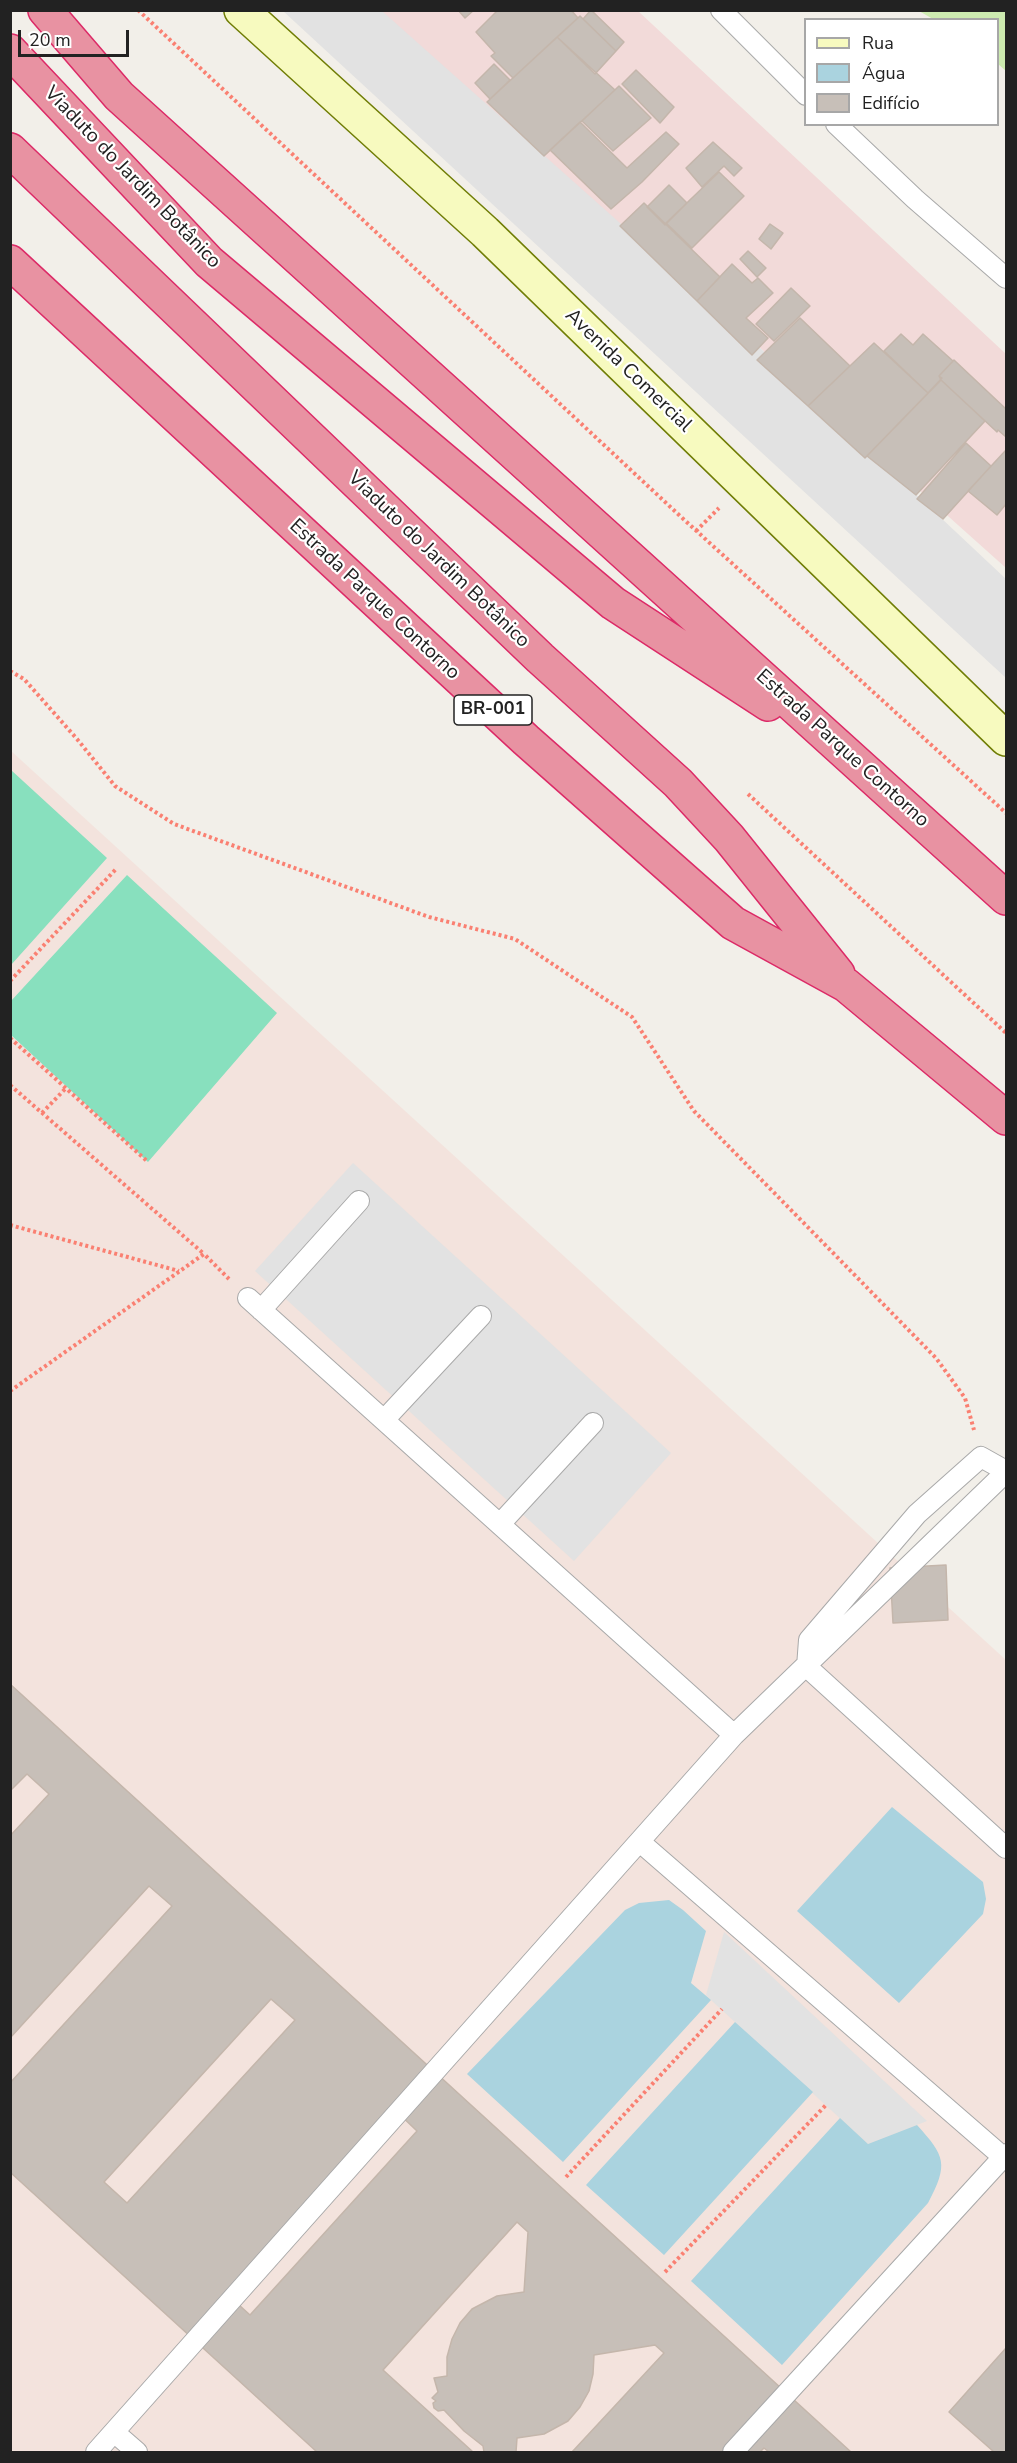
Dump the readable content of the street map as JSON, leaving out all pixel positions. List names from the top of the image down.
{
  "streets": {
    "highway": ["Viaduto do Jardim Botânico", "Estrada Parque Contorno", "BR-001"],
    "street": ["Avenida Comercial"]
  },
  "crossings": [
    ["Viaduto do Jardim Botânico", "Estrada Parque Contorno"]
  ],
  "legend": ["Rua", "Água", "Edifício"],
  "scale_bar": "20 m"
}
